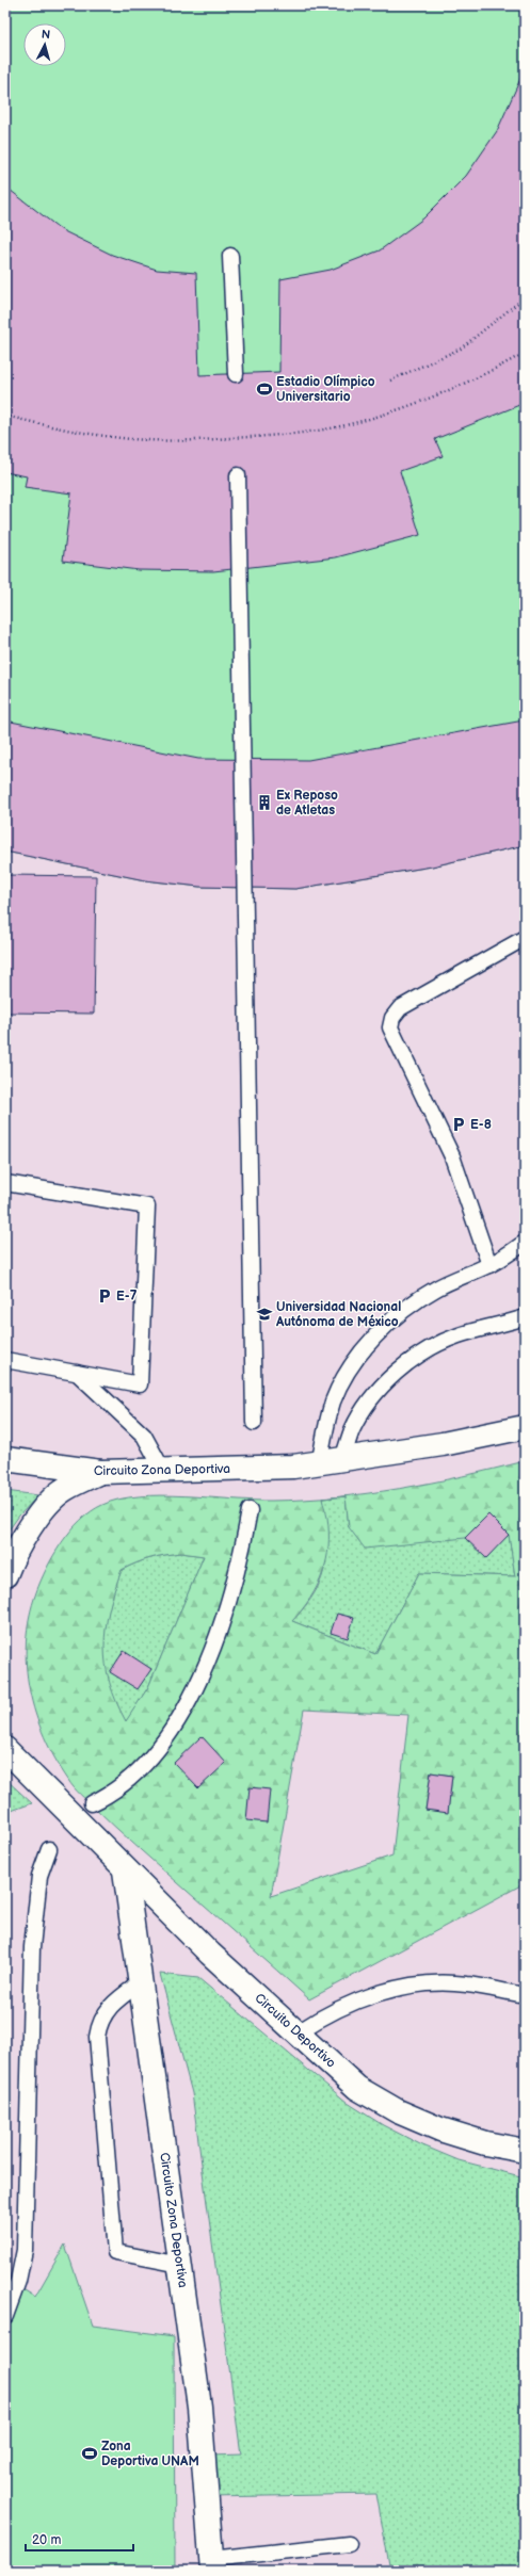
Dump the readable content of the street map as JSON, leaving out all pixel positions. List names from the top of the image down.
{
  "streets": {
    "street": ["Circuito Zona Deportiva", "Circuito Deportivo"]
  },
  "crossings": [
    ["Circuito Zona Deportiva", "Circuito Deportivo"]
  ],
  "places": {
    "sports": ["Estadio Olímpico Universitario", "Zona Deportiva UNAM"],
    "building": ["Ex Reposo de Atletas"],
    "parking": ["E-8", "E-7"],
    "school or university": ["Universidad Nacional Autónoma de México"]
  },
  "scale_bar": "20 m",
  "north": "top"
}
